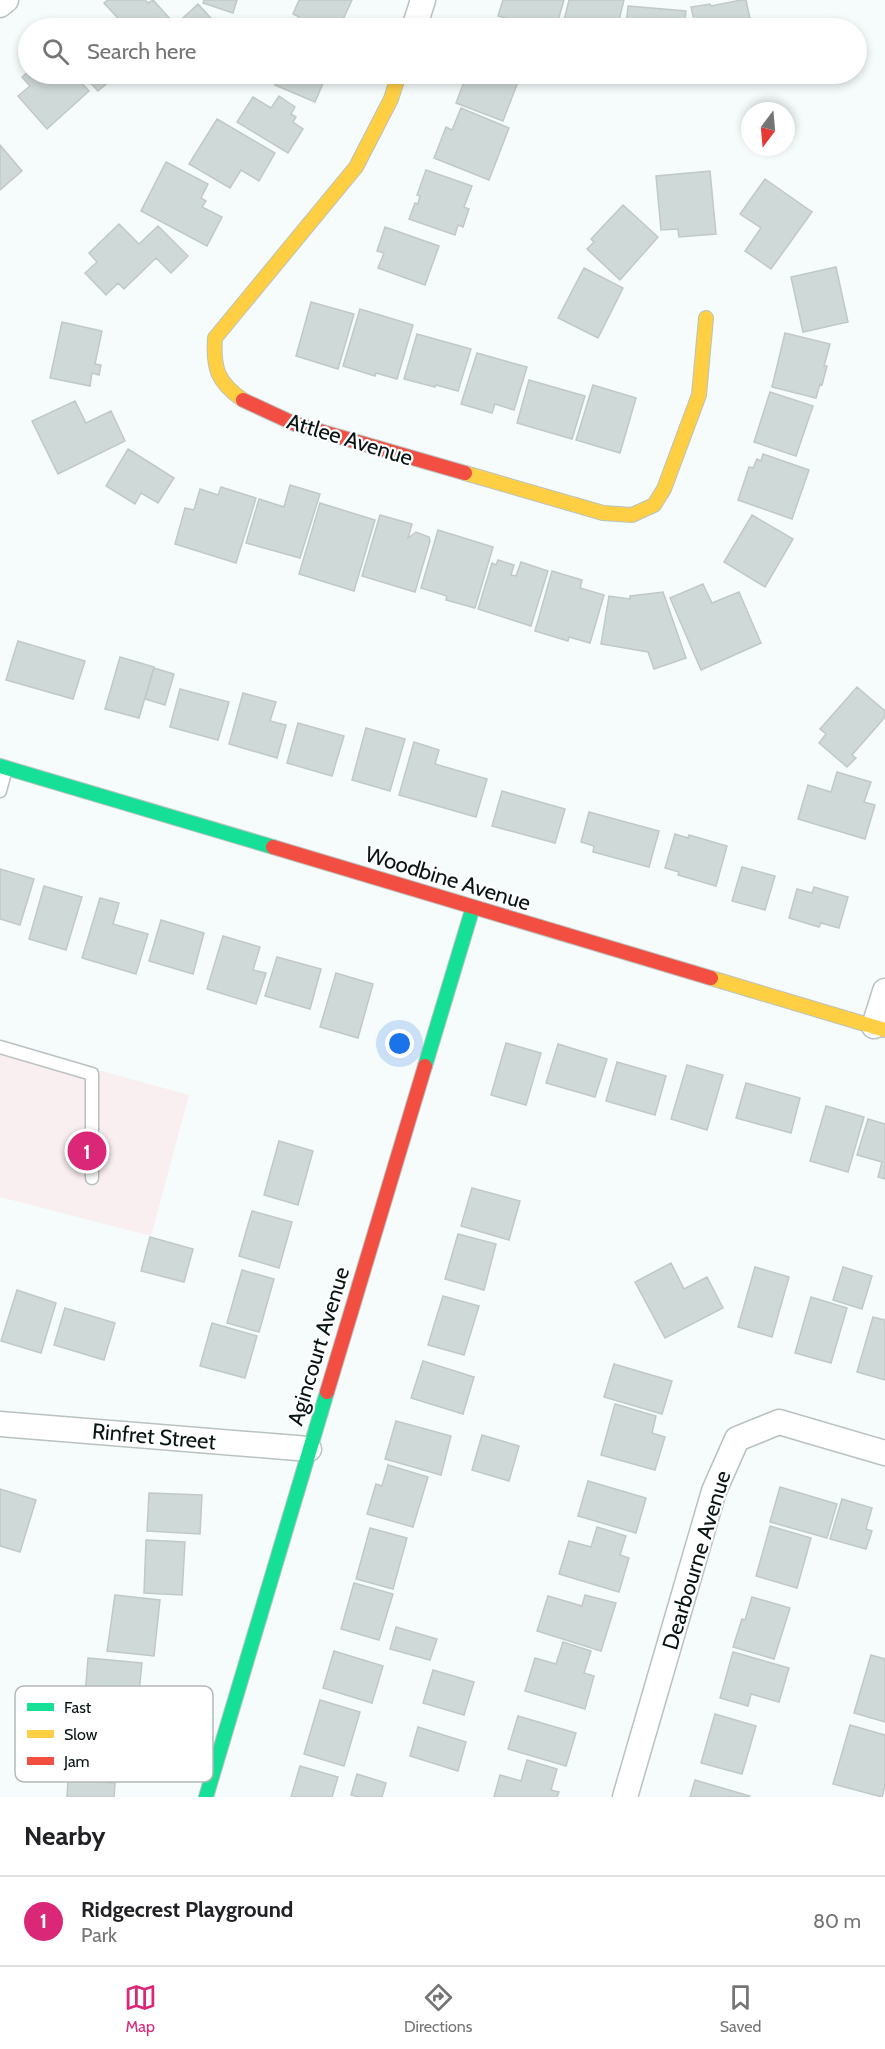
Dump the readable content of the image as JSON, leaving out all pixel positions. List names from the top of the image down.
{
  "streets": {
    "street": [
      "Attlee Avenue",
      "Woodbine Avenue",
      "Agincourt Avenue",
      "Rinfret Street",
      "Dearbourne Avenue"
    ]
  },
  "crossings": [
    ["Woodbine Avenue", "Agincourt Avenue"],
    ["Agincourt Avenue", "Rinfret Street"]
  ],
  "legend": ["Fast", "Slow", "Jam"],
  "north": "bottom",
  "page": {
    "search": "Search here",
    "pins": "1",
    "heading": "Nearby",
    "list": [
      {
        "mark": "1",
        "name": "Ridgecrest Playground",
        "note": "Park",
        "value": "80 m"
      }
    ],
    "nav": ["Map", "Directions", "Saved"]
  }
}
